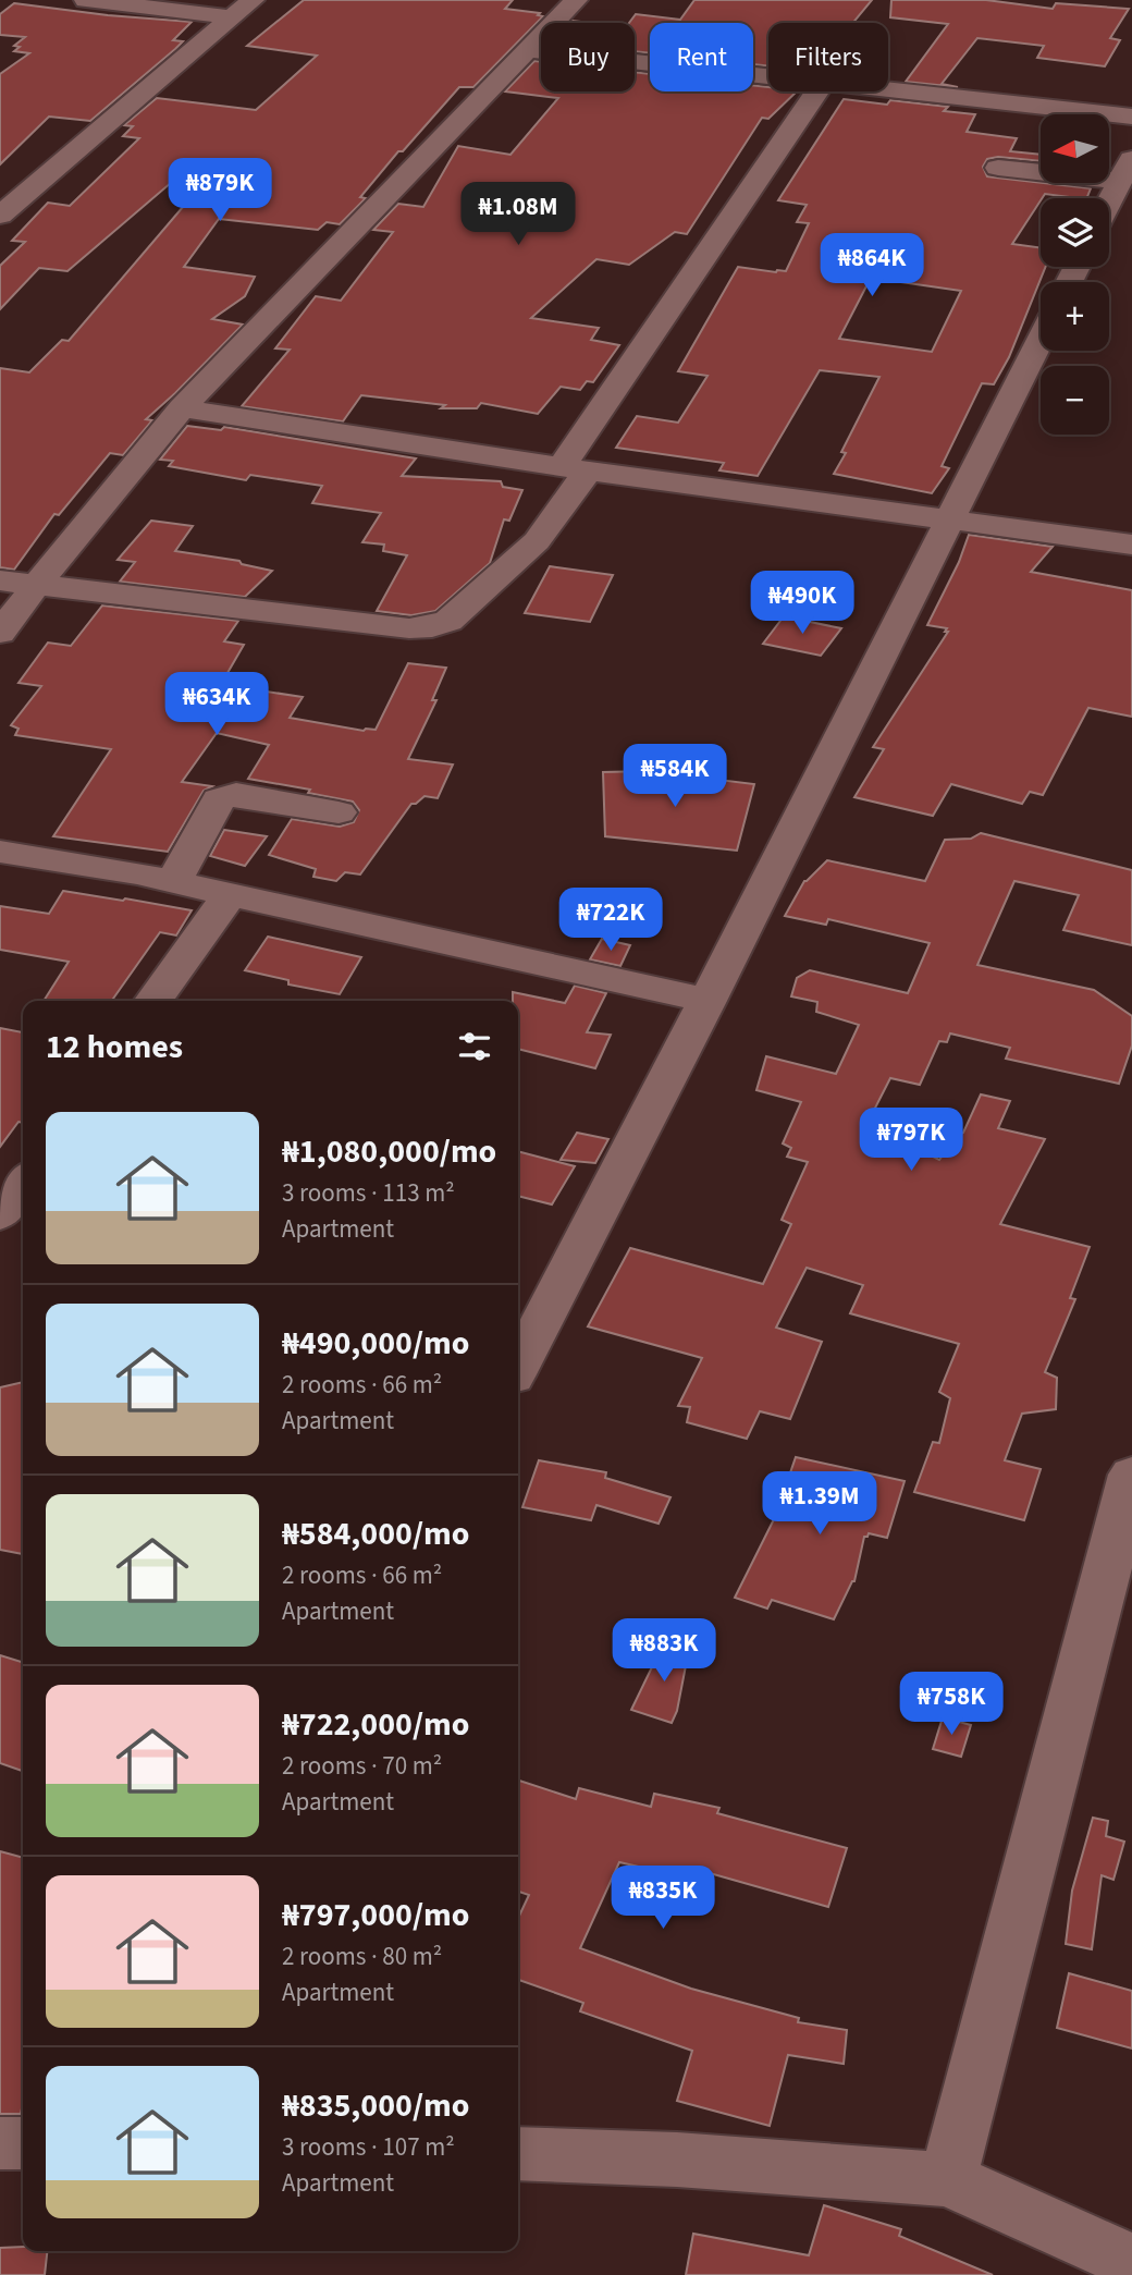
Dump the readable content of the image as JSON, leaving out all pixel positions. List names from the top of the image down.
{
  "north": "left",
  "page": {
    "chip": ["Buy", "Rent", "Filters"],
    "map_buttons": ["+", "−"],
    "price": [
      "₦879K",
      "₦1.08M",
      "₦864K",
      "₦490K",
      "₦634K",
      "₦584K",
      "₦722K",
      "₦797K",
      "₦1.39M",
      "₦883K",
      "₦758K",
      "₦835K"
    ],
    "heading": "12 homes",
    "list": [
      {
        "name": "₦1,080,000/mo",
        "note": "3 rooms · 113 m² · Apartment"
      },
      {
        "name": "₦490,000/mo",
        "note": "2 rooms · 66 m² · Apartment"
      },
      {
        "name": "₦584,000/mo",
        "note": "2 rooms · 66 m² · Apartment"
      },
      {
        "name": "₦722,000/mo",
        "note": "2 rooms · 70 m² · Apartment"
      },
      {
        "name": "₦797,000/mo",
        "note": "2 rooms · 80 m² · Apartment"
      },
      {
        "name": "₦835,000/mo",
        "note": "3 rooms · 107 m² · Apartment"
      }
    ]
  }
}
